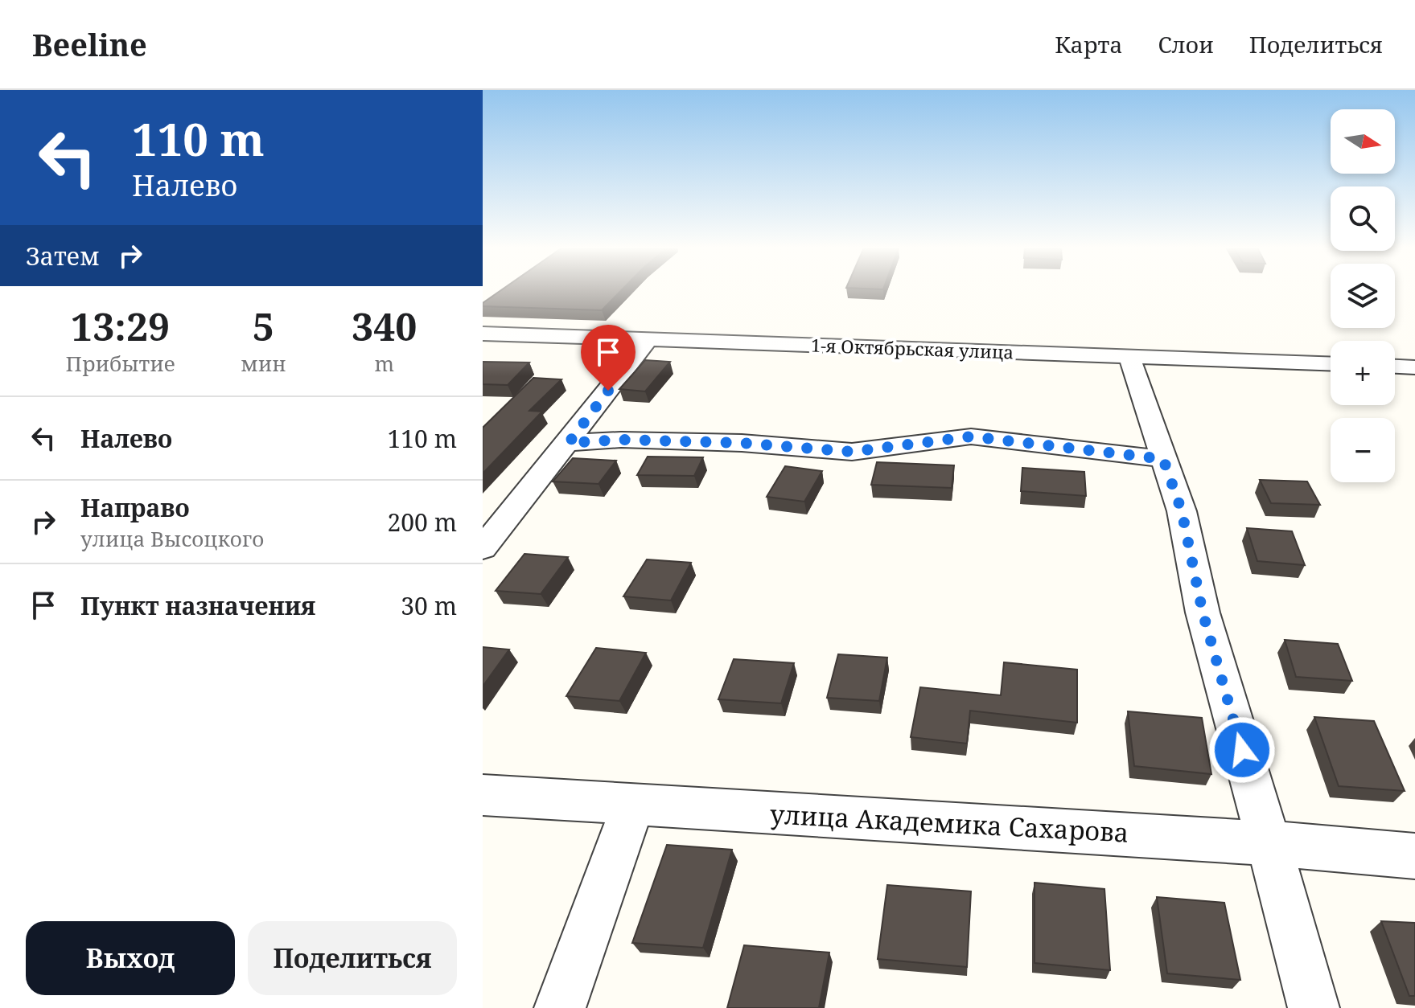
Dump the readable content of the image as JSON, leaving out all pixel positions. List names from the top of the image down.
{
  "streets": {
    "street": ["1-я Октябрьская улица", "улица Академика Сахарова"]
  },
  "north": "right",
  "page": {
    "header": "Beeline",
    "nav": ["Карта", "Слои", "Поделиться"],
    "turn": ["110 m", "Налево"],
    "map_buttons": ["+", "−"],
    "then": "Затем",
    "eta": [
      "13:29",
      "Прибытие",
      "5",
      "мин",
      "340",
      "m"
    ],
    "list": [
      {
        "name": "Налево",
        "value": "110 m"
      },
      {
        "name": "Направо",
        "note": "улица Высоцкого",
        "value": "200 m"
      },
      {
        "name": "Пункт назначения",
        "value": "30 m"
      }
    ],
    "buttons": ["Выход", "Поделиться"]
  }
}
